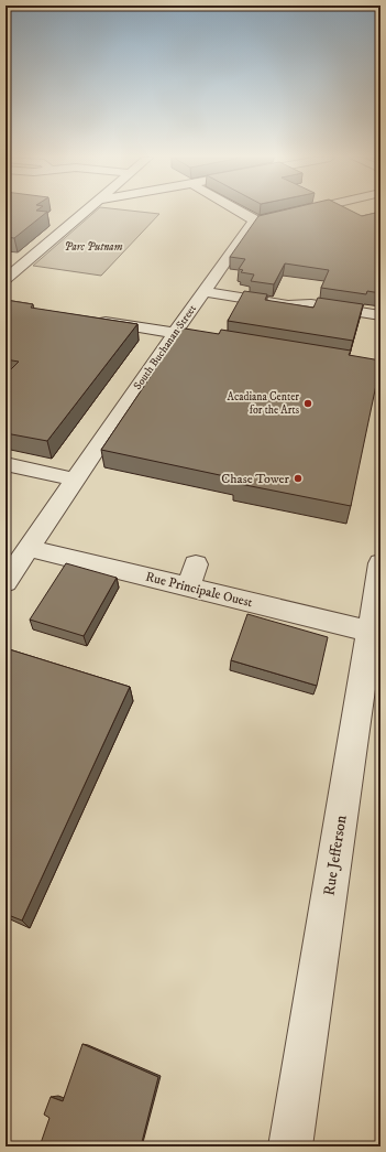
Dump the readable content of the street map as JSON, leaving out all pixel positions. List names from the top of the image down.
{
  "streets": {
    "street": ["South Buchanan Street", "Rue Principale Ouest", "Rue Jefferson"]
  },
  "crossings": [
    ["South Buchanan Street", "Rue Principale Ouest"],
    ["Rue Principale Ouest", "Rue Jefferson"]
  ],
  "parks": ["Parc Putnam"],
  "places": ["Acadiana Center for the Arts", "Chase Tower"]
}
